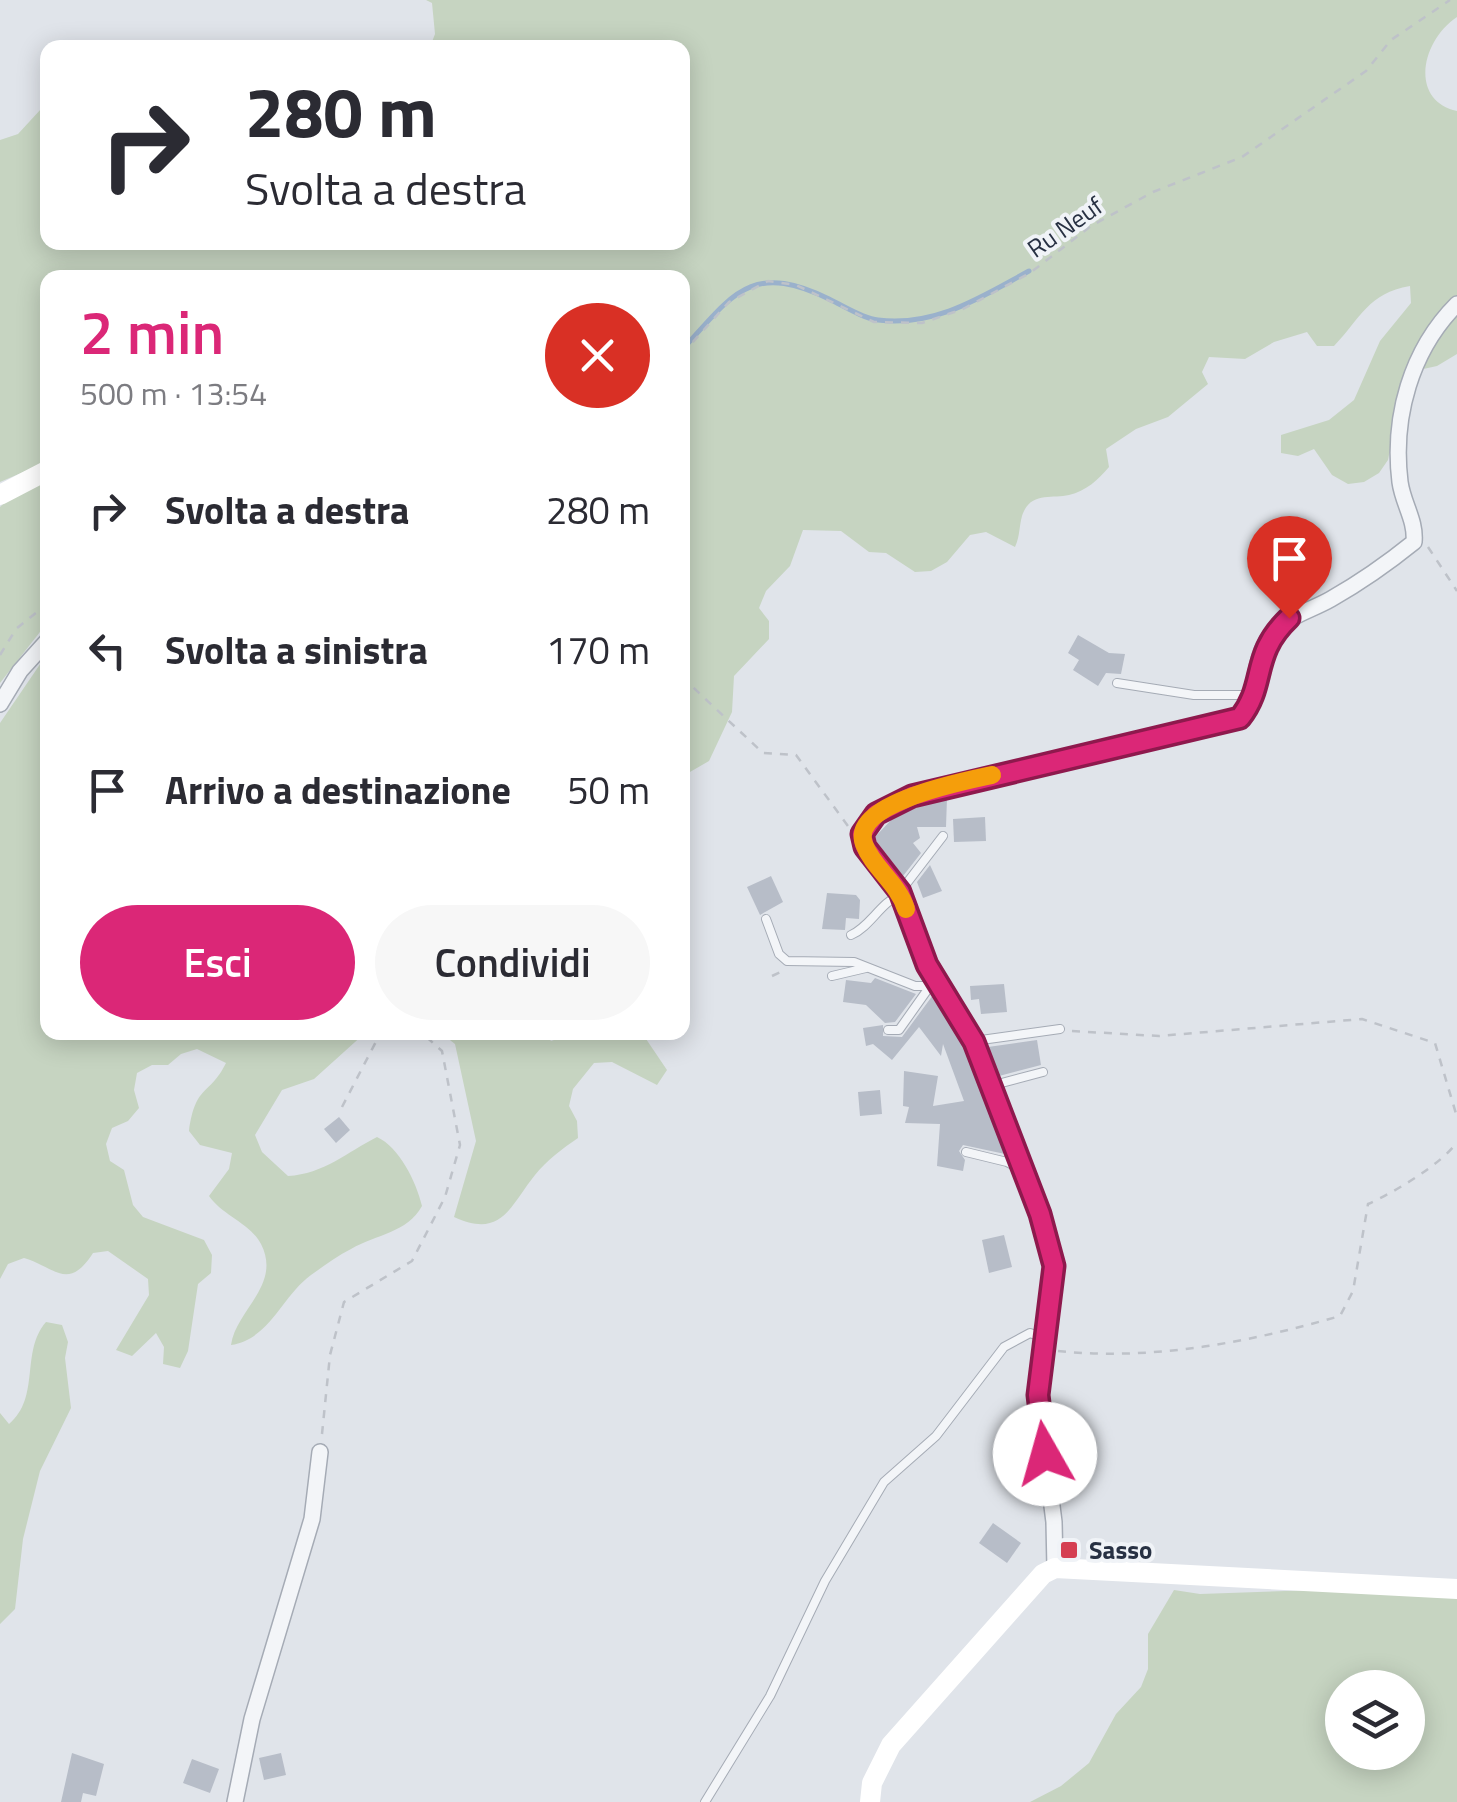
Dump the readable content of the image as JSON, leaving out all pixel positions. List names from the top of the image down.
{
  "streets": {
    "path": ["Ru Neuf"]
  },
  "places": {
    "transit": ["Sasso"]
  },
  "page": {
    "turn": ["280 m", "Svolta a destra"],
    "heading": ["2 min", "500 m · 13:54"],
    "list": [
      {
        "name": "Svolta a destra",
        "value": "280 m"
      },
      {
        "name": "Svolta a sinistra",
        "value": "170 m"
      },
      {
        "name": "Arrivo a destinazione",
        "value": "50 m"
      }
    ],
    "buttons": ["Esci", "Condividi"]
  }
}
